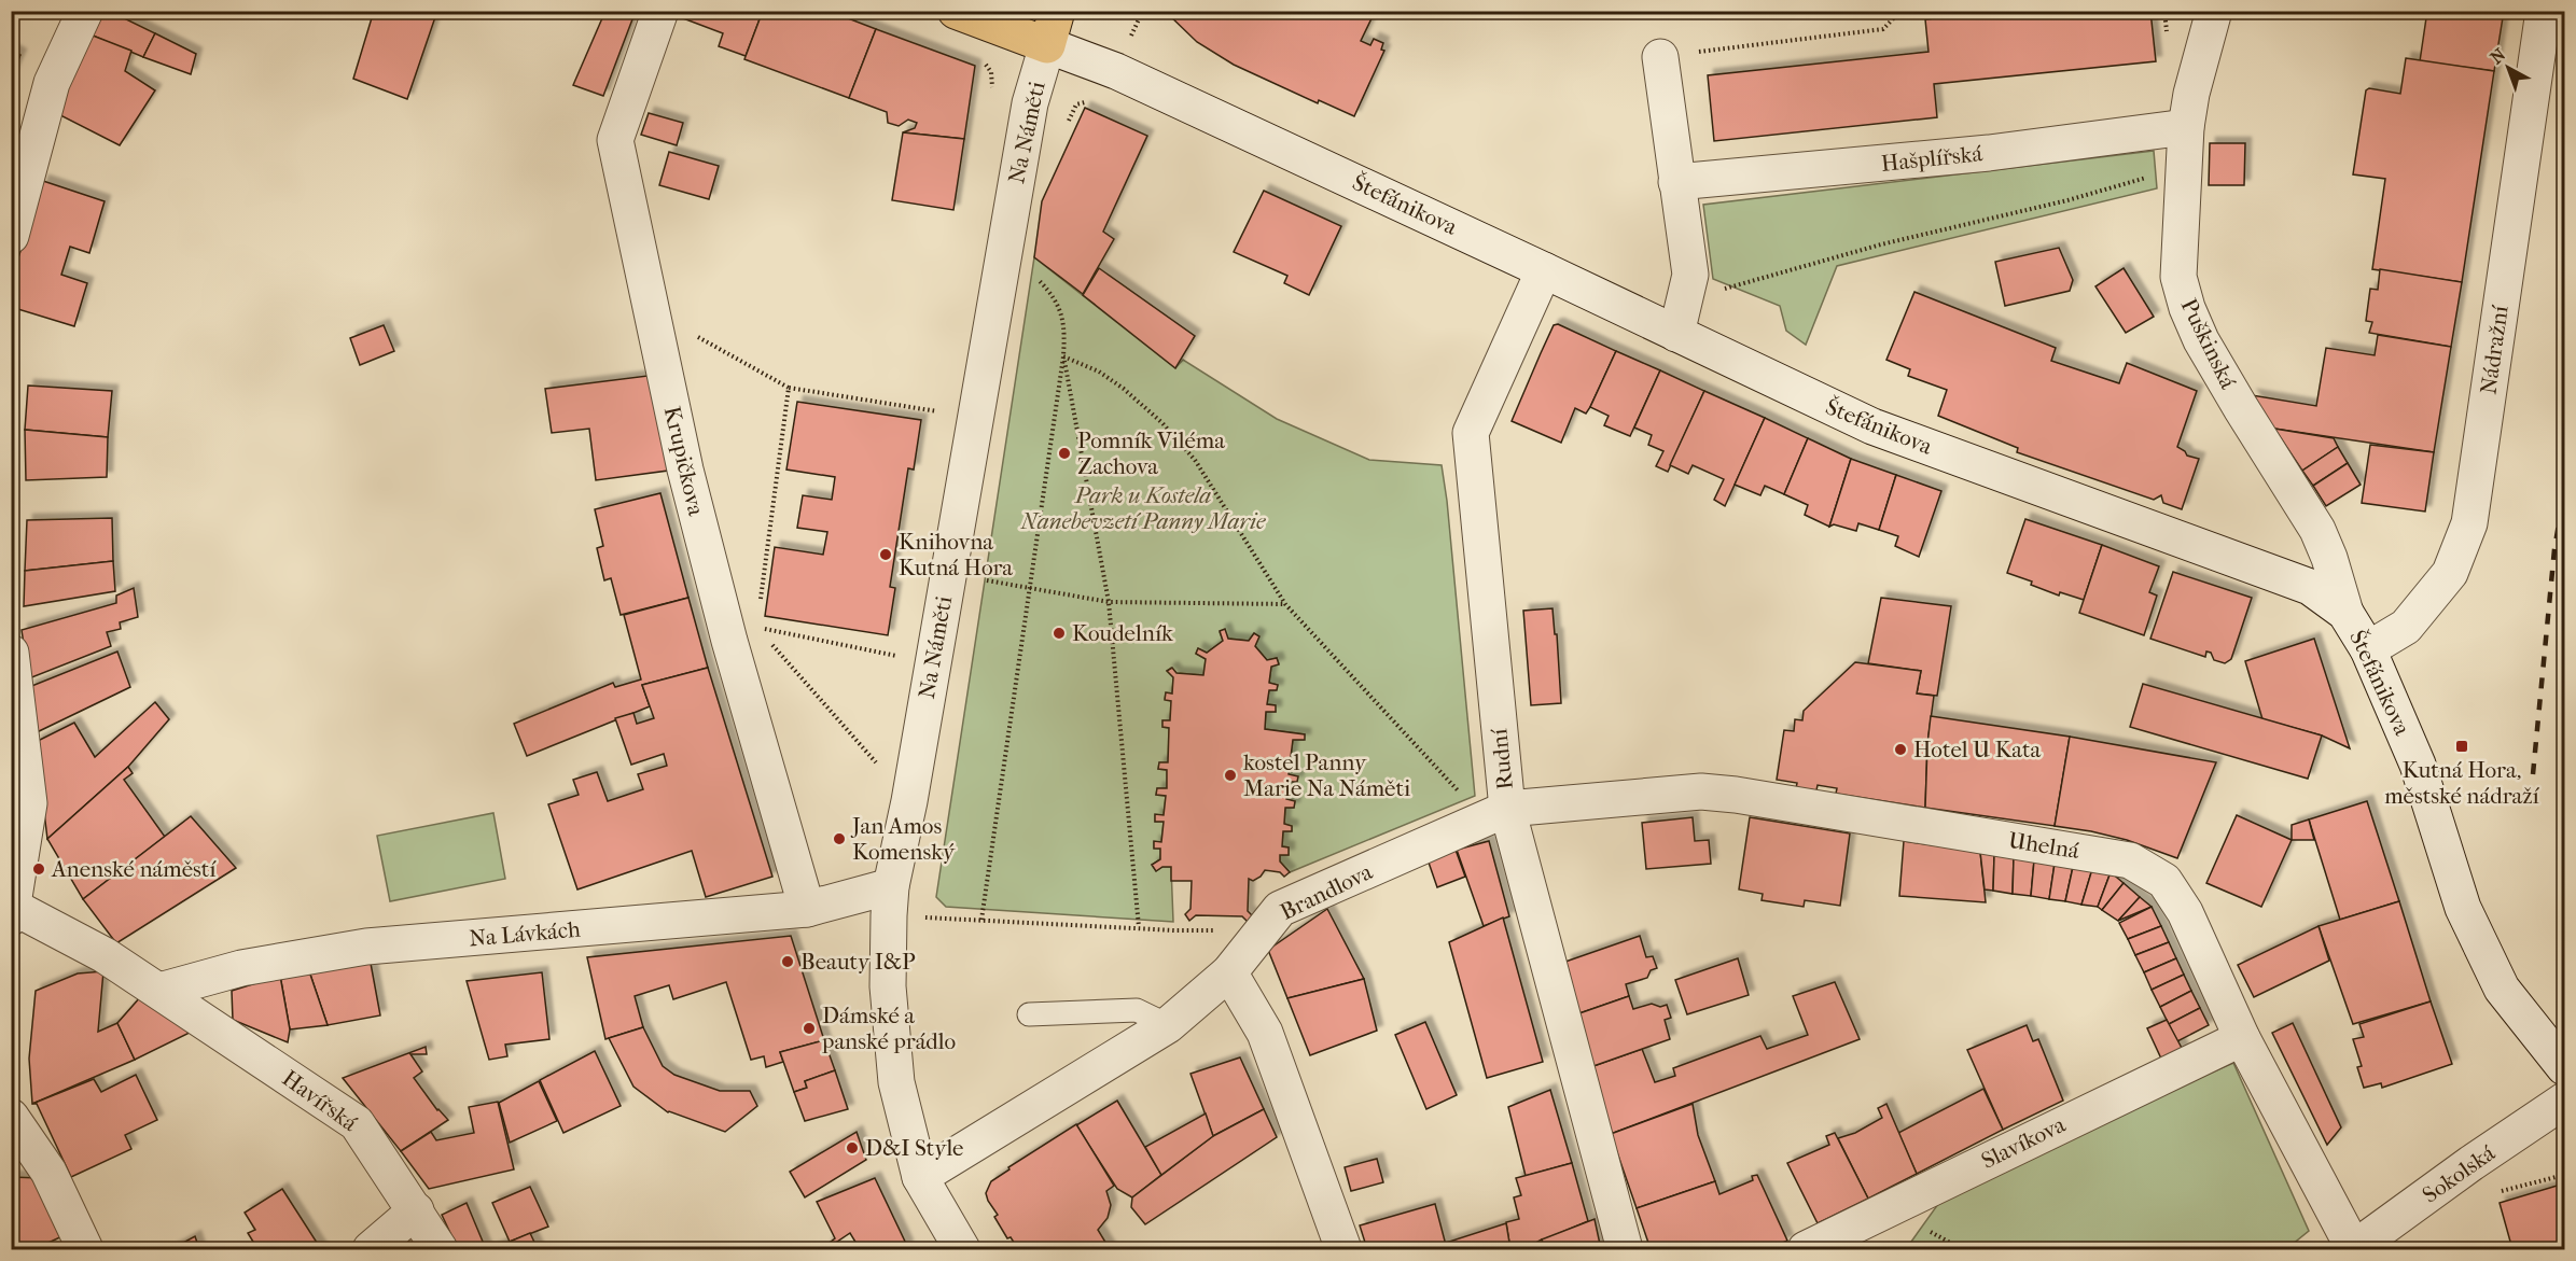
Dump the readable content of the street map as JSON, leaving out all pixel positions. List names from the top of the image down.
{
  "streets": {
    "main road": ["Štefánikova"],
    "street": [
      "Na Náměti",
      "Hašplířská",
      "Puškinská",
      "Nádražní",
      "Krupičkova",
      "Rudní",
      "Uhelná",
      "Brandlova",
      "Na Lávkách",
      "Havířská",
      "Slavíkova",
      "Sokolská"
    ]
  },
  "crossings": [
    ["Na Náměti", "Štefánikova"],
    ["Na Náměti", "Na Lávkách"],
    ["Hašplířská", "Puškinská"],
    ["Štefánikova", "Puškinská"],
    ["Štefánikova", "Nádražní"],
    ["Štefánikova", "Rudní"],
    ["Krupičkova", "Na Lávkách"],
    ["Rudní", "Uhelná"],
    ["Rudní", "Brandlova"],
    ["Uhelná", "Brandlova"],
    ["Uhelná", "Slavíkova"],
    ["Uhelná", "Sokolská"],
    ["Na Lávkách", "Havířská"]
  ],
  "parks": ["Park u Kostela Nanebevzetí Panny Marie"],
  "places": {
    "other": [
      "Pomník Viléma Zachova",
      "Knihovna Kutná Hora",
      "Koudelník",
      "Hotel U Kata",
      "kostel Panny Marie Na Náměti",
      "Jan Amos Komenský",
      "Anenské náměstí",
      "Beauty I&P",
      "Dámské a panské prádlo",
      "D&I Style"
    ],
    "transit": ["Kutná Hora, městské nádraží"]
  },
  "north": "top left"
}
